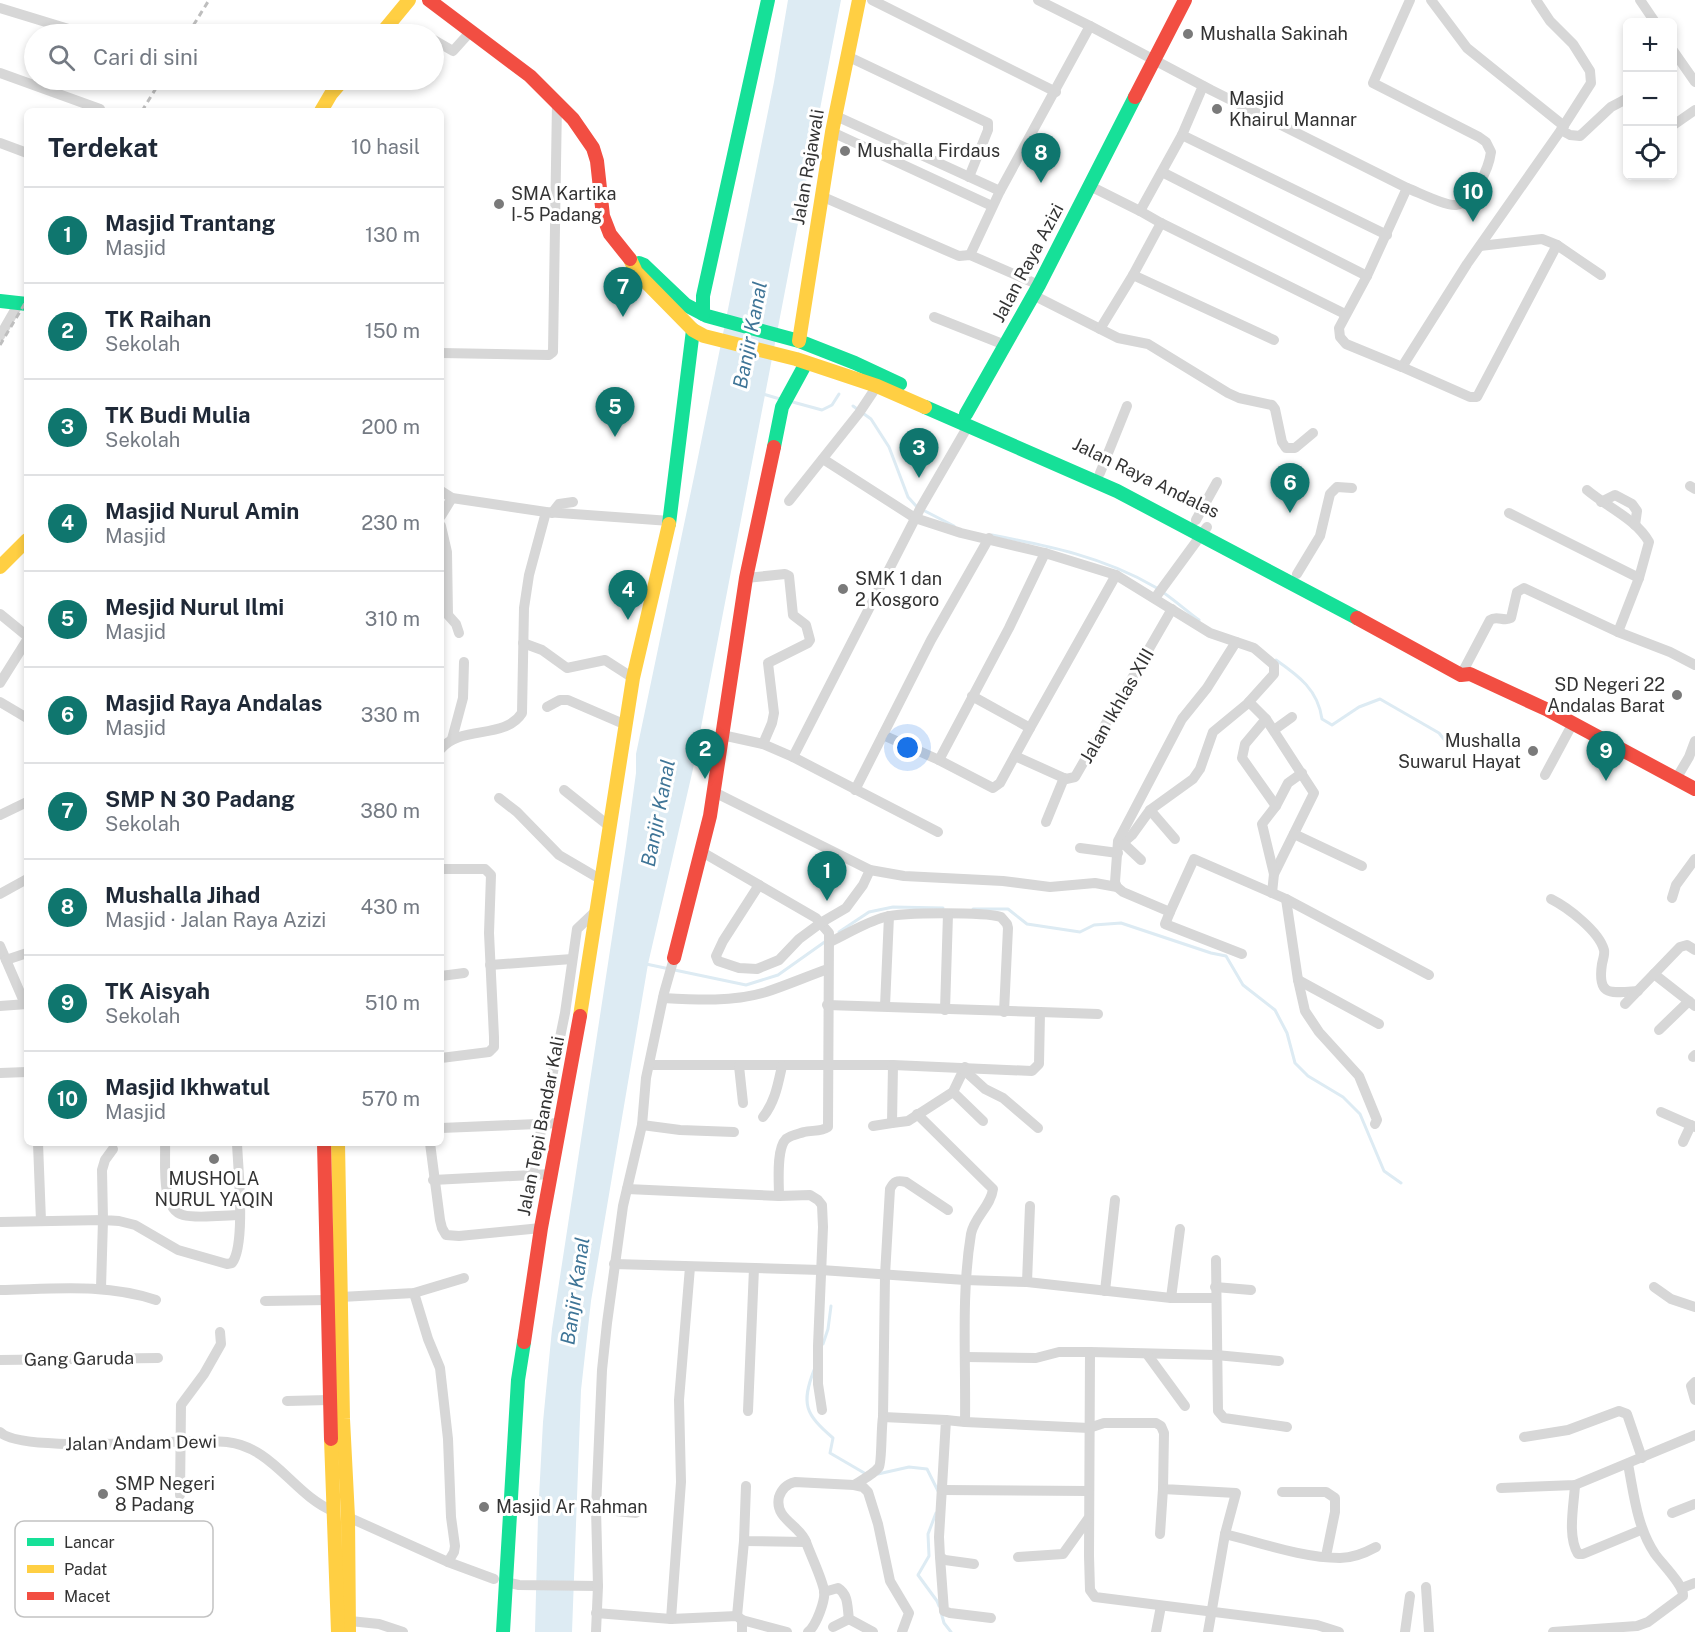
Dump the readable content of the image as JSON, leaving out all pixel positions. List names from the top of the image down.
{
  "streets": {
    "street": [
      "Jalan Rajawali",
      "Jalan Raya Azizi",
      "Jalan Raya Andalas",
      "Jalan Ikhlas XIII",
      "Jalan Tepi Bandar Kali",
      "Gang Garuda",
      "Jalan Andam Dewi"
    ]
  },
  "crossings": [
    ["Jalan Rajawali", "Jalan Raya Andalas"],
    ["Jalan Raya Azizi", "Jalan Raya Andalas"],
    ["Jalan Raya Andalas", "Jalan Tepi Bandar Kali"]
  ],
  "water": ["Banjir Kanal"],
  "places": [
    "Mushalla Sakinah",
    "Masjid Khairul Mannar",
    "Mushalla Firdaus",
    "SMA Kartika I-5 Padang",
    "SMK 1 dan 2 Kosgoro",
    "SD Negeri 22 Andalas Barat",
    "Mushalla Suwarul Hayat",
    "MUSHOLA NURUL YAQIN",
    "SMP Negeri 8 Padang",
    "Masjid Ar Rahman"
  ],
  "legend": ["Lancar", "Padat", "Macet"],
  "page": {
    "map_buttons": ["+", "−"],
    "search": "Cari di sini",
    "heading": ["Terdekat", "10 hasil"],
    "pins": [
      "8",
      "10",
      "7",
      "5",
      "3",
      "6",
      "4",
      "2",
      "9",
      "1"
    ],
    "list": [
      {
        "mark": "1",
        "name": "Masjid Trantang",
        "note": "Masjid",
        "value": "130 m"
      },
      {
        "mark": "2",
        "name": "TK Raihan",
        "note": "Sekolah",
        "value": "150 m"
      },
      {
        "mark": "3",
        "name": "TK Budi Mulia",
        "note": "Sekolah",
        "value": "200 m"
      },
      {
        "mark": "4",
        "name": "Masjid Nurul Amin",
        "note": "Masjid",
        "value": "230 m"
      },
      {
        "mark": "5",
        "name": "Mesjid Nurul Ilmi",
        "note": "Masjid",
        "value": "310 m"
      },
      {
        "mark": "6",
        "name": "Masjid Raya Andalas",
        "note": "Masjid",
        "value": "330 m"
      },
      {
        "mark": "7",
        "name": "SMP N 30 Padang",
        "note": "Sekolah",
        "value": "380 m"
      },
      {
        "mark": "8",
        "name": "Mushalla Jihad",
        "note": "Masjid · Jalan Raya Azizi",
        "value": "430 m"
      },
      {
        "mark": "9",
        "name": "TK Aisyah",
        "note": "Sekolah",
        "value": "510 m"
      },
      {
        "mark": "10",
        "name": "Masjid Ikhwatul",
        "note": "Masjid",
        "value": "570 m"
      }
    ]
  }
}
